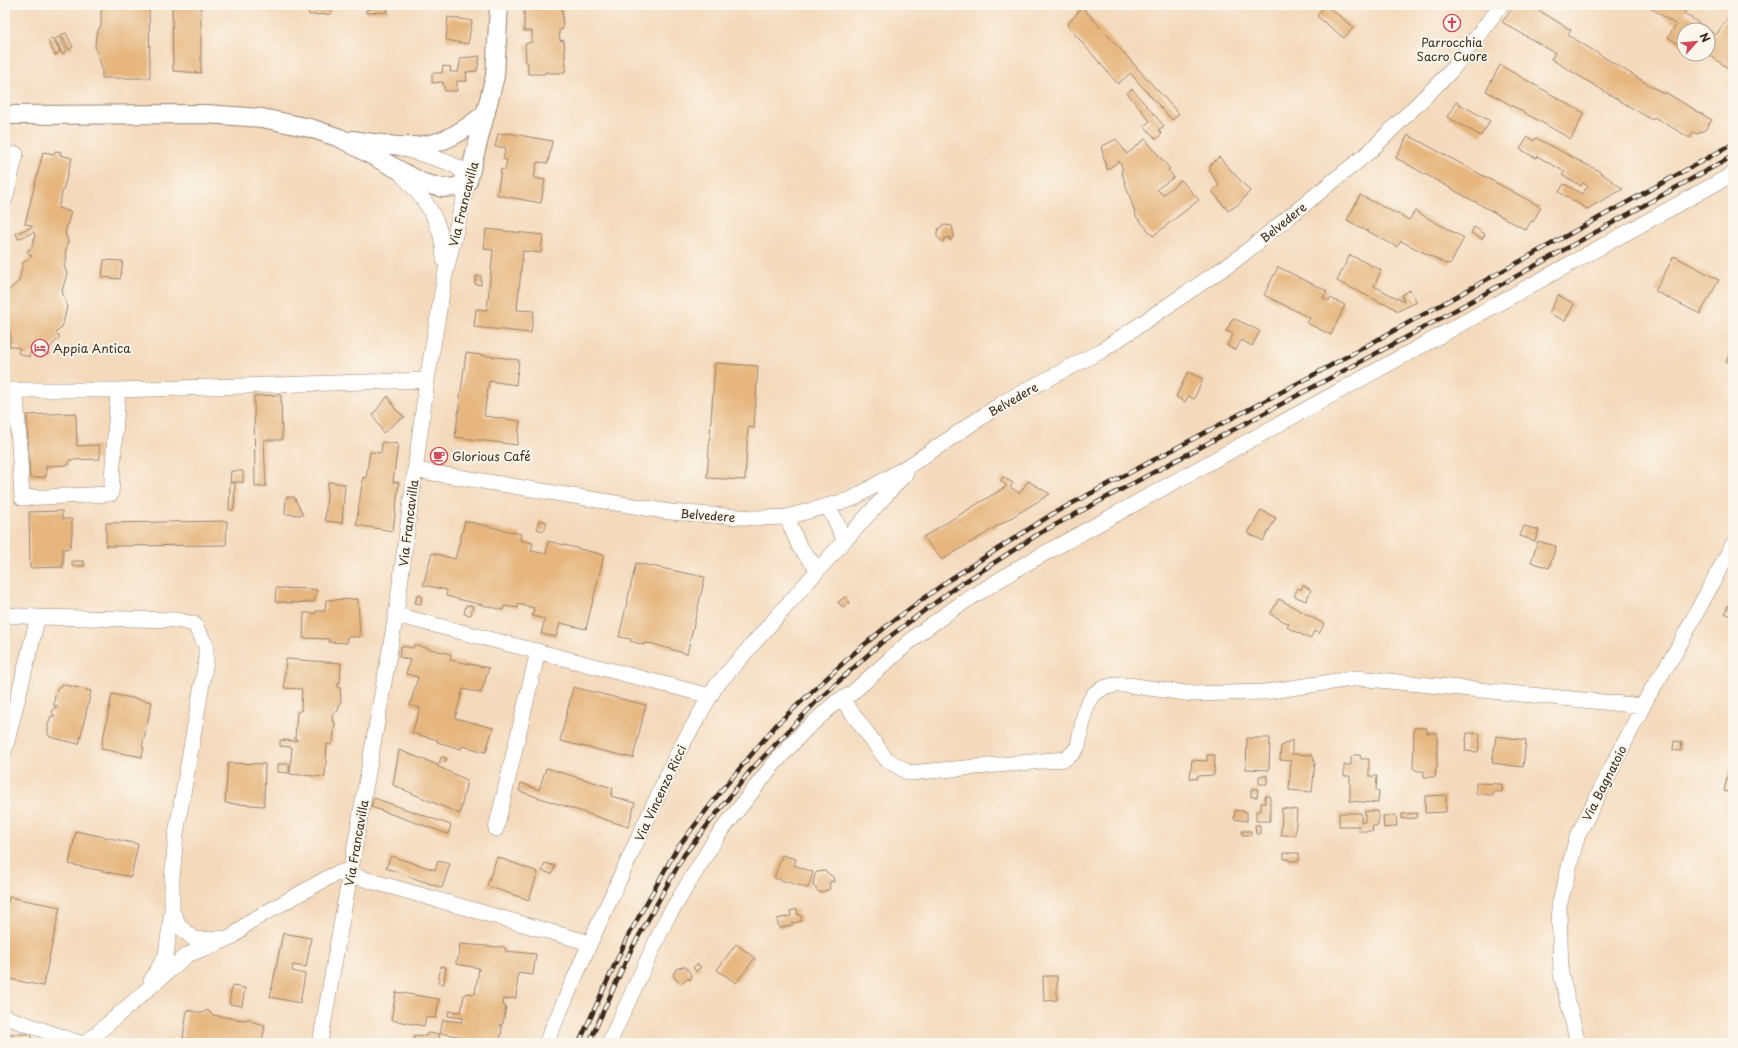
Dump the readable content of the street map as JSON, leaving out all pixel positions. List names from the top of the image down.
{
  "streets": {
    "main road": ["Via Francavilla"],
    "street": ["Belvedere", "Via Bagnatoio", "Via Vincenzo Ricci"]
  },
  "crossings": [
    ["Via Francavilla", "Belvedere"],
    ["Belvedere", "Via Vincenzo Ricci"]
  ],
  "places": {
    "church": ["Parrocchia Sacro Cuore"],
    "hotel": ["Appia Antica"],
    "cafe": ["Glorious Café"]
  },
  "north": "top right"
}
